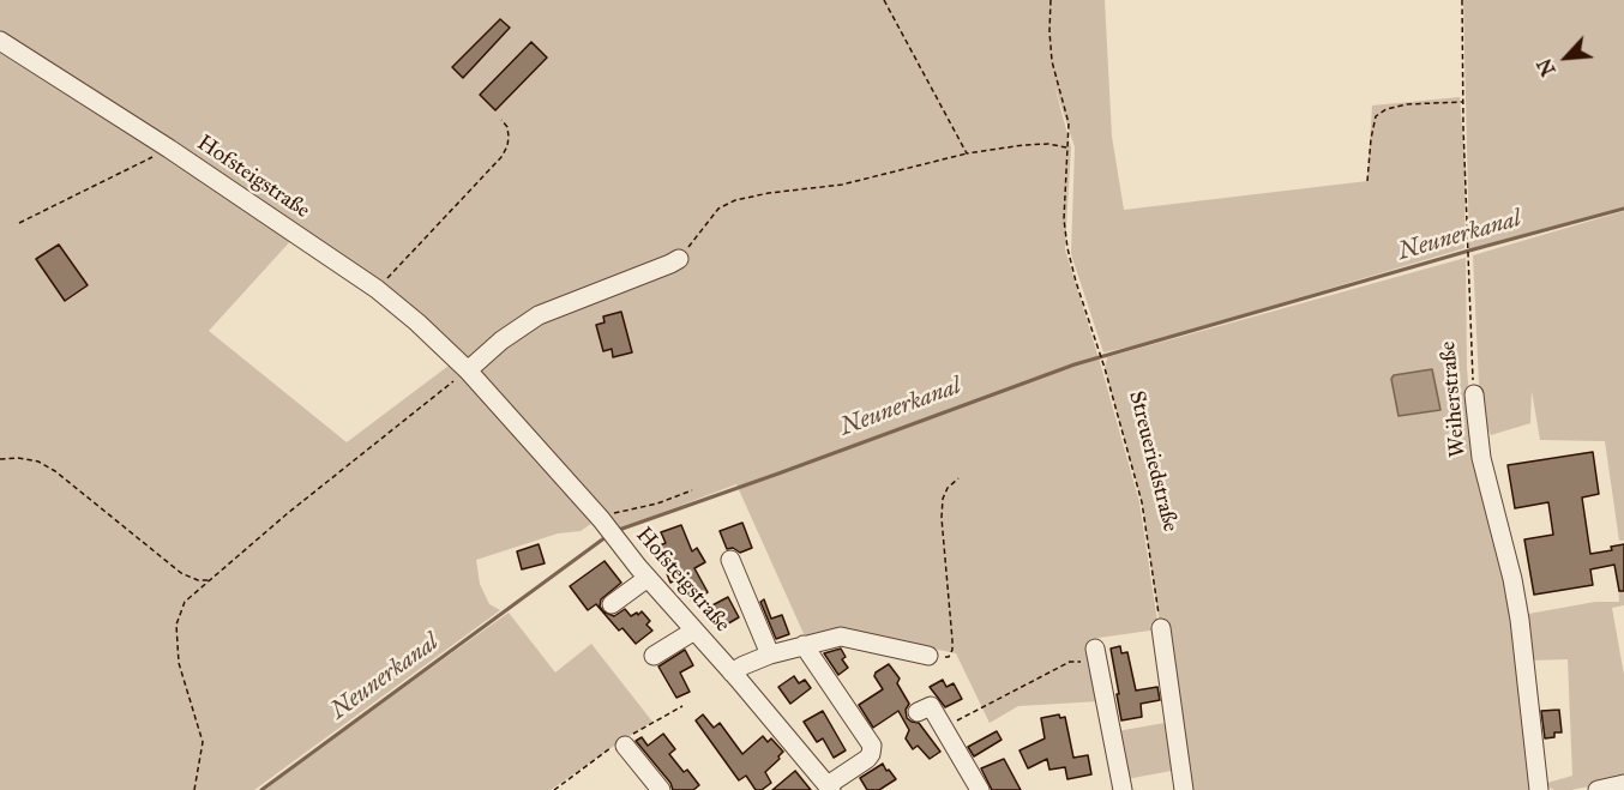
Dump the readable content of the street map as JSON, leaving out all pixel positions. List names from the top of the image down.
{
  "streets": {
    "street": ["Hofsteigstraße", "Weiherstraße"],
    "path": ["Streueriedstraße"]
  },
  "water": ["Neunerkanal"],
  "north": "bottom left"
}
